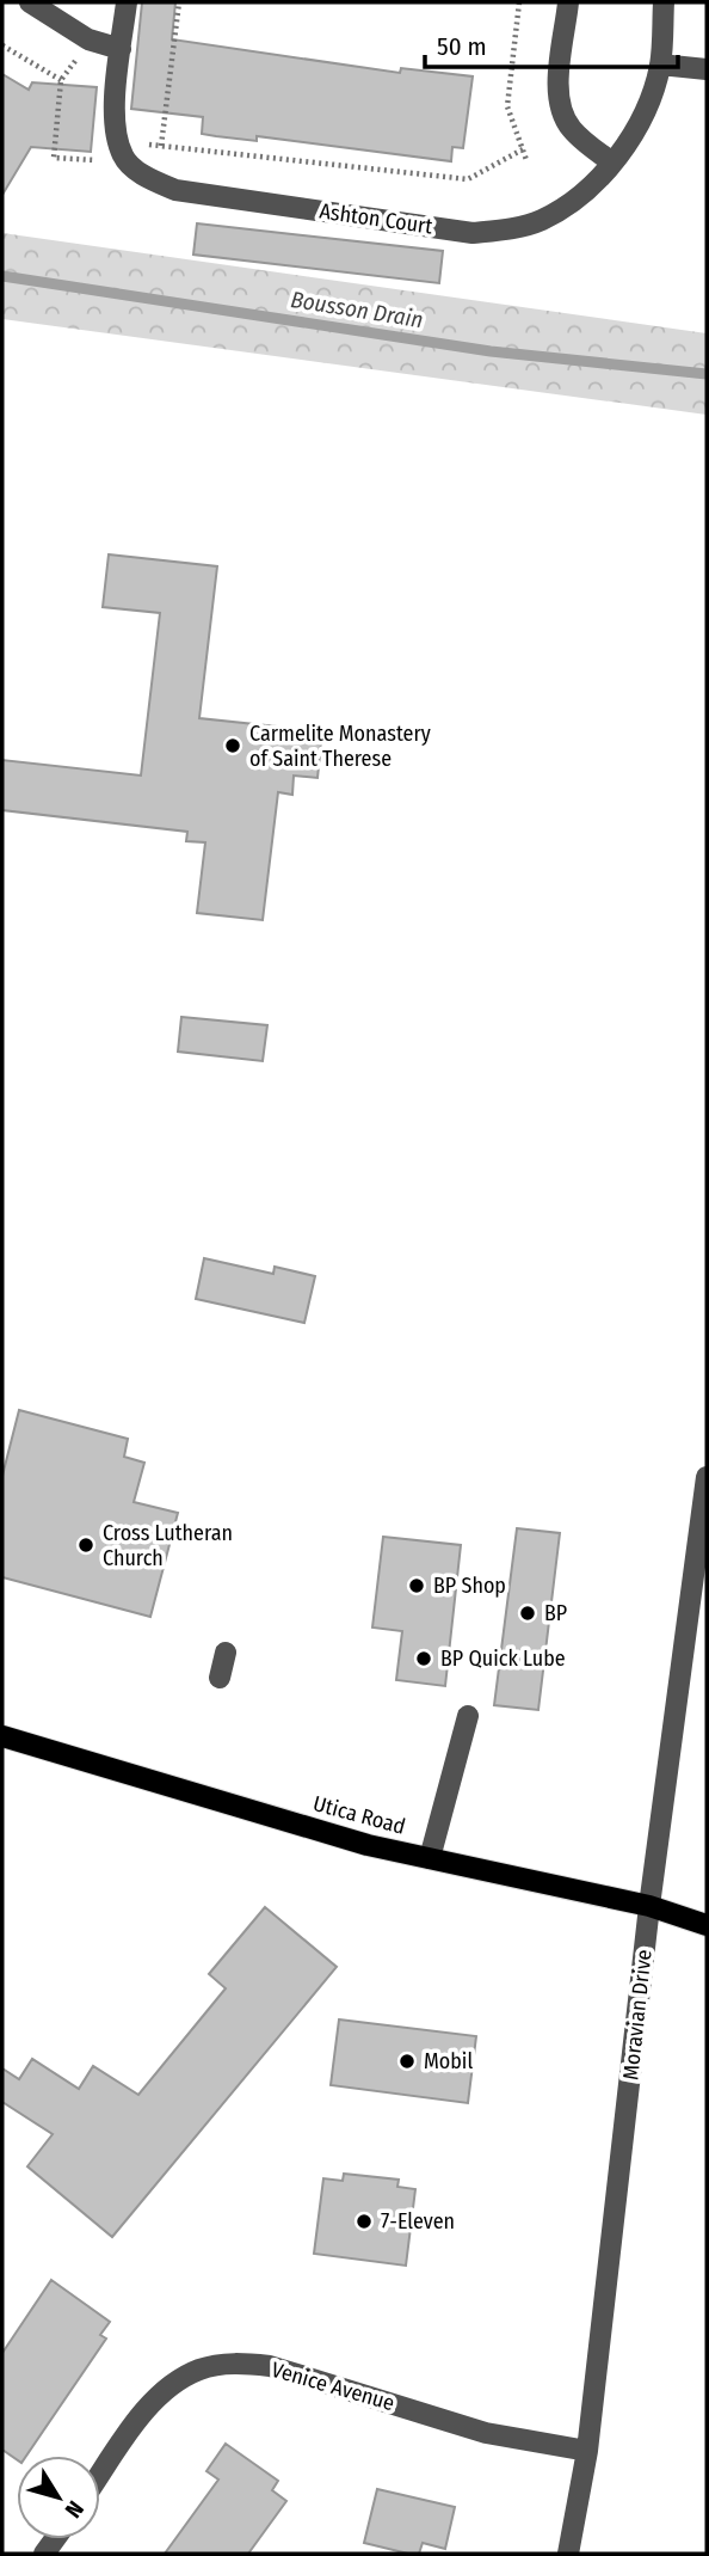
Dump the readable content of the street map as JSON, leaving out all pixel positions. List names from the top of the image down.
{
  "streets": {
    "main road": ["Utica Road"],
    "street": ["Ashton Court", "Moravian Drive", "Venice Avenue"]
  },
  "crossings": [
    ["Utica Road", "Moravian Drive"],
    ["Moravian Drive", "Venice Avenue"]
  ],
  "water": ["Bousson Drain"],
  "places": [
    "Carmelite Monastery of Saint Therese",
    "Cross Lutheran Church",
    "BP Shop",
    "BP",
    "BP Quick Lube",
    "Mobil",
    "7-Eleven"
  ],
  "scale_bar": "50 m",
  "north": "bottom right"
}
